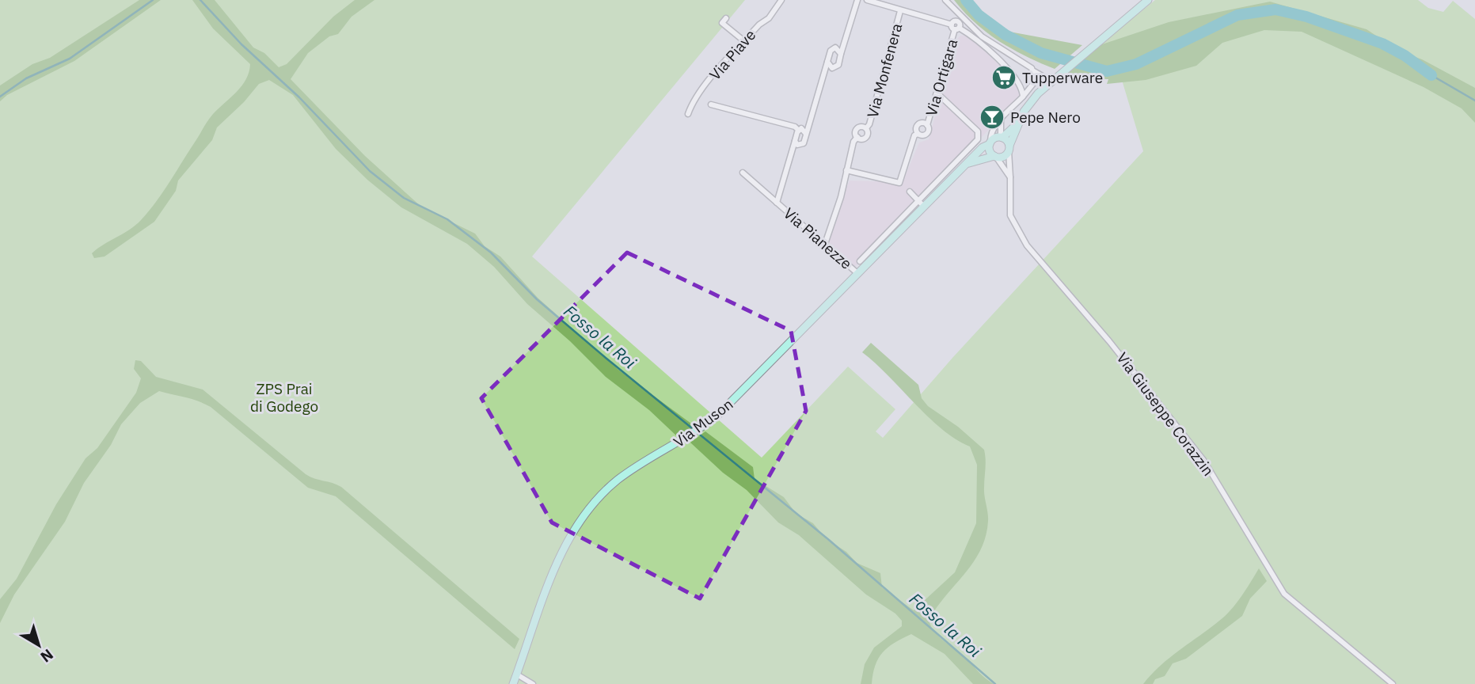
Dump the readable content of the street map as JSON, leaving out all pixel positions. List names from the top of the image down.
{
  "streets": {
    "main road": ["Via Muson"],
    "street": [
      "Via Piave",
      "Via Monfenera",
      "Via Ortigara",
      "Via Pianezze",
      "Via Giuseppe Corazzin"
    ]
  },
  "crossings": [
    ["Via Monfenera", "Via Ortigara"],
    ["Via Monfenera", "Via Pianezze"],
    ["Via Pianezze", "Via Muson"],
    ["Via Giuseppe Corazzin", "Via Muson"]
  ],
  "water": ["Fosso la Roi"],
  "parks": ["ZPS Prai di Godego"],
  "places": {
    "supermarket": ["Tupperware"],
    "bar": ["Pepe Nero"]
  },
  "north": "bottom right"
}
